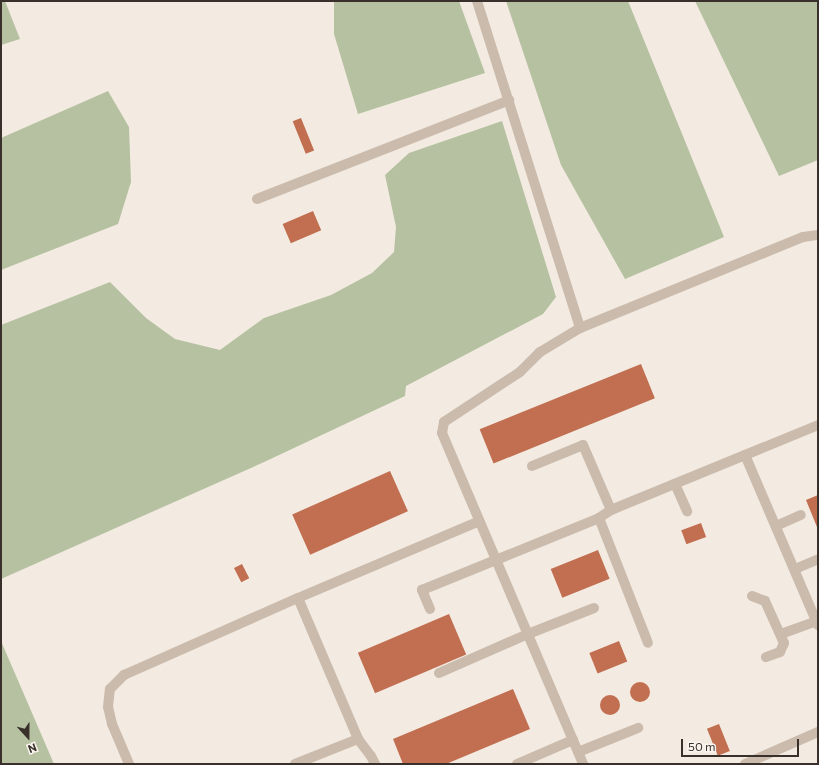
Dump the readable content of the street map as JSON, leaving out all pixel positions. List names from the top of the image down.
{
  "scale_bar": "50 m",
  "north": "bottom"
}
